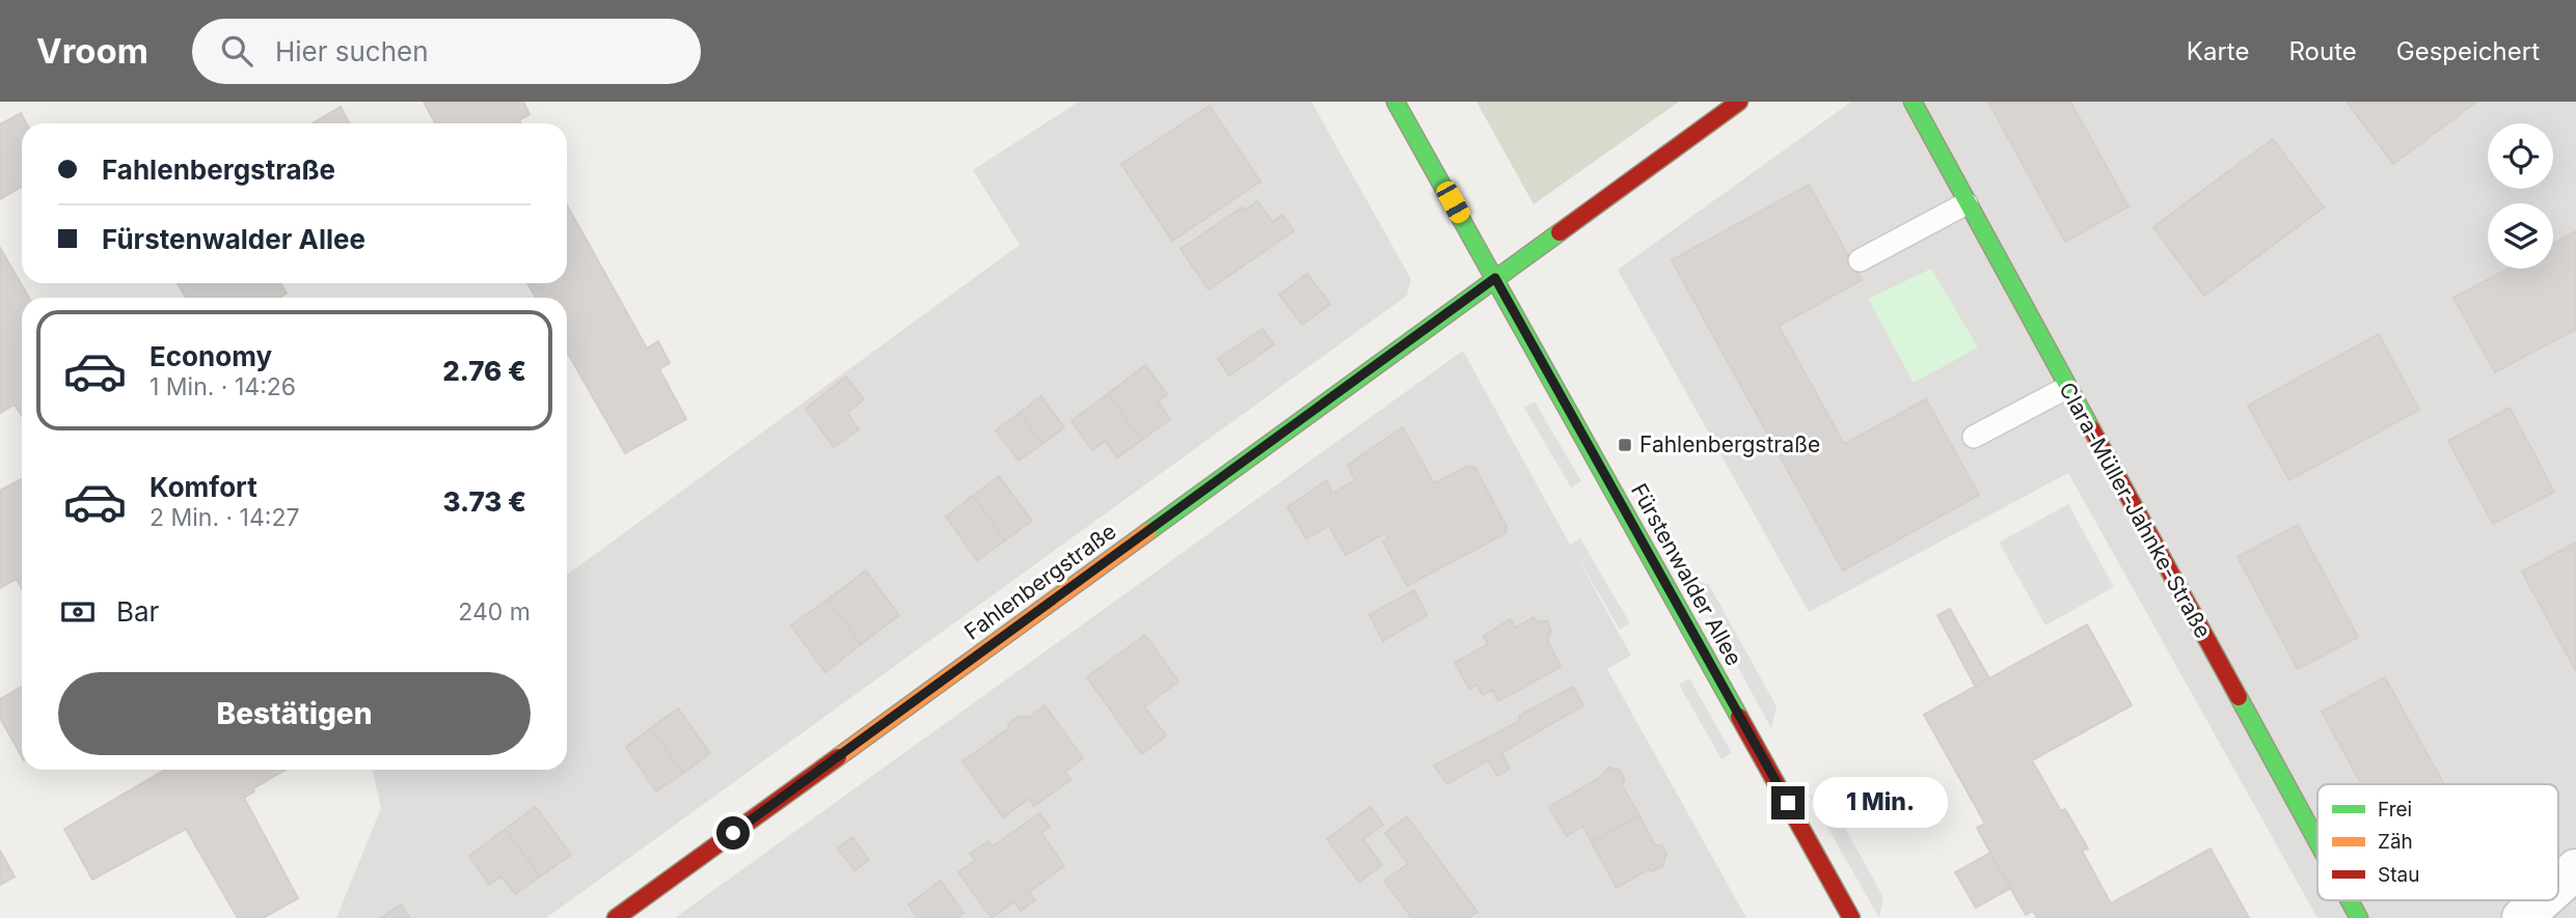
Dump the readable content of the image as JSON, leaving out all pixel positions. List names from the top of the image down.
{
  "streets": {
    "street": ["Clara-Müller-Jahnke-Straße", "Fürstenwalder Allee", "Fahlenbergstraße"]
  },
  "crossings": [
    ["Fürstenwalder Allee", "Fahlenbergstraße"]
  ],
  "places": {
    "transit": ["Fahlenbergstraße"]
  },
  "legend": ["Frei", "Zäh", "Stau"],
  "page": {
    "header": "Vroom",
    "search": "Hier suchen",
    "nav": ["Karte", "Route", "Gespeichert"],
    "banner": ["Fahlenbergstraße", "Fürstenwalder Allee"],
    "list": [
      {
        "name": "Economy",
        "note": "1 Min. · 14:26",
        "value": "2.76 €"
      },
      {
        "name": "Komfort",
        "note": "2 Min. · 14:27",
        "value": "3.73 €"
      }
    ],
    "pay": ["Bar", "240 m"],
    "buttons": "Bestätigen",
    "bubble": "1 Min."
  }
}
